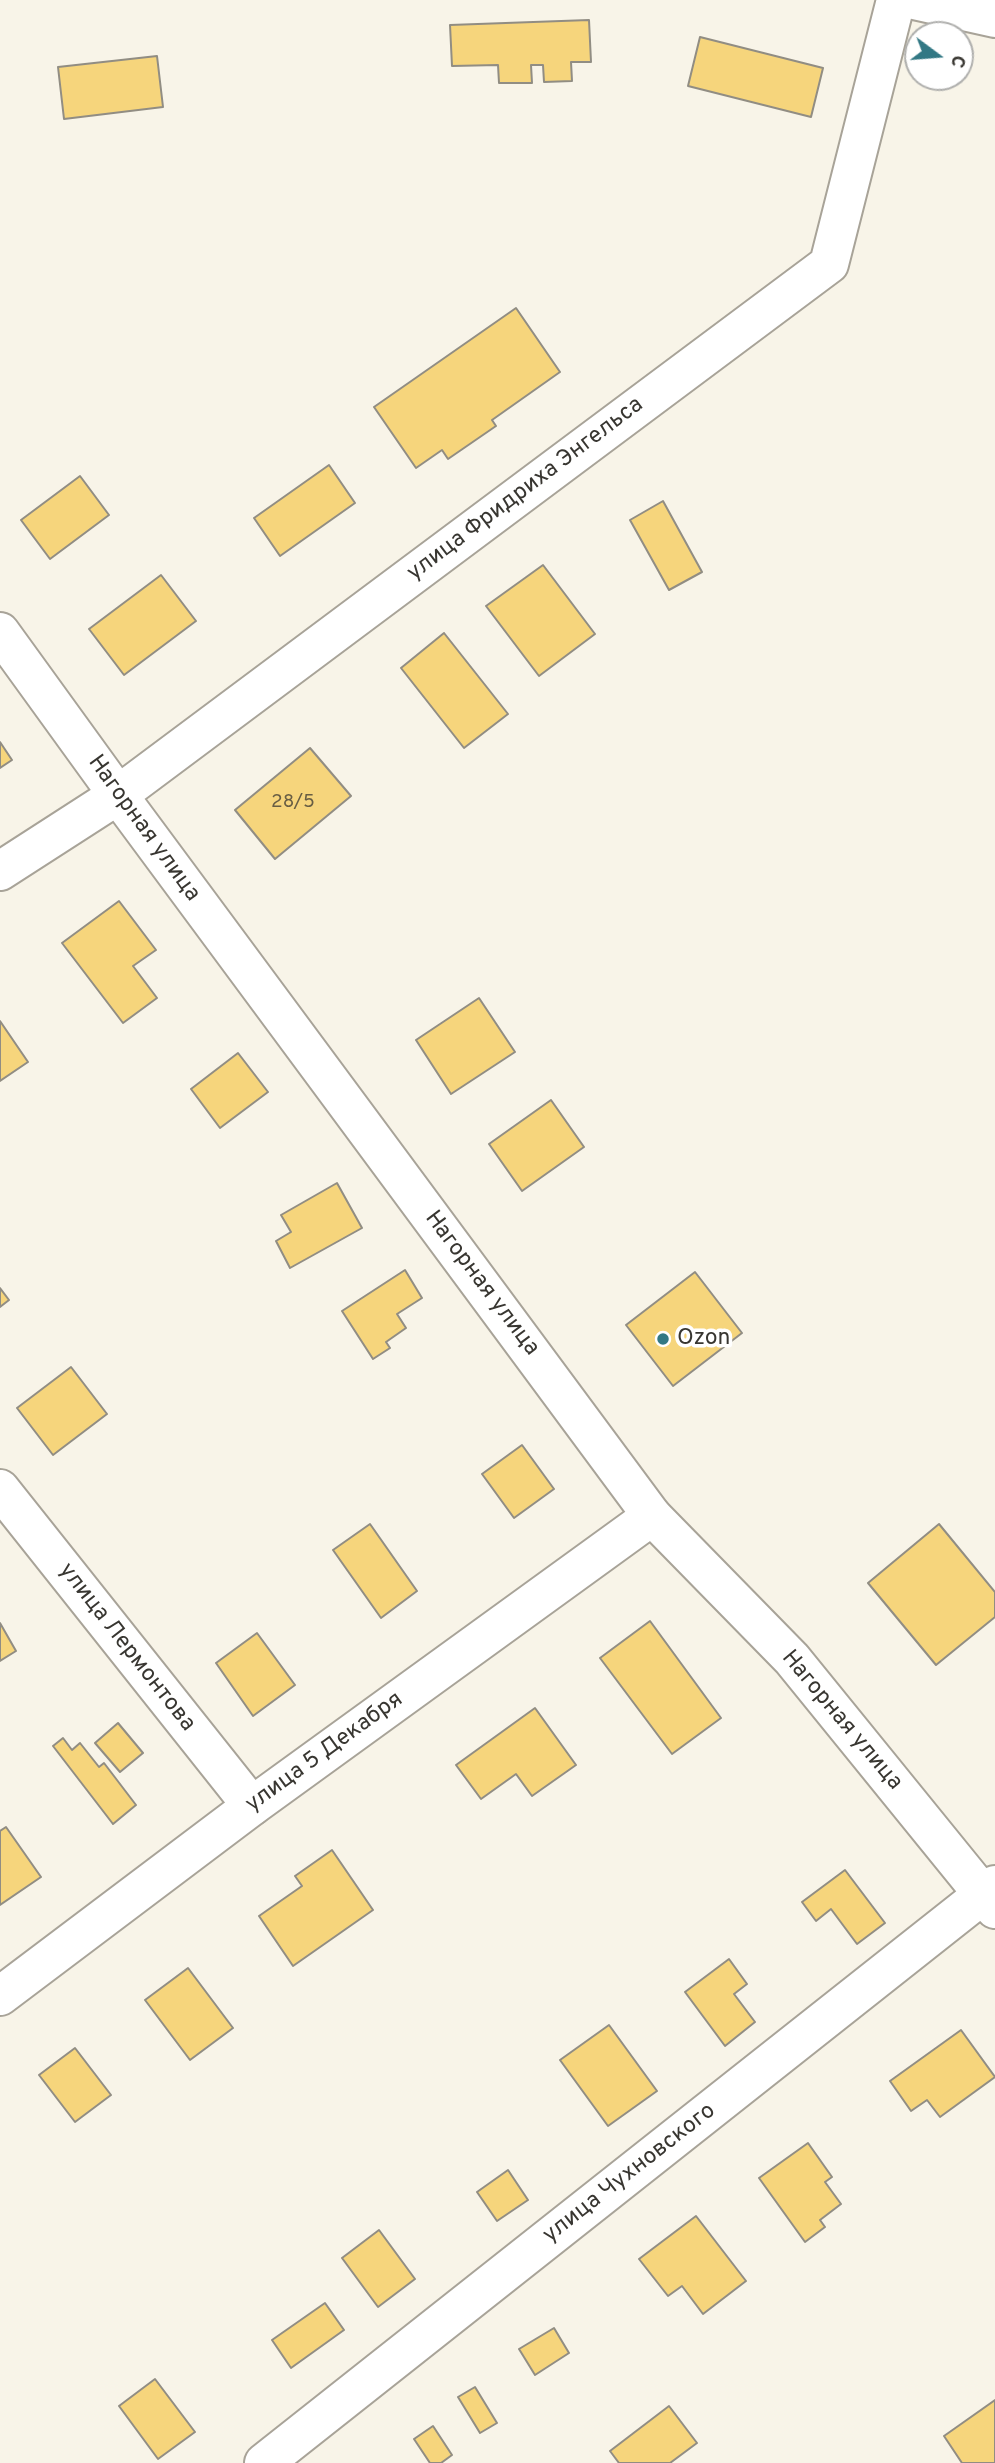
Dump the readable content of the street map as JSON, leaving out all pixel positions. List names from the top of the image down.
{
  "streets": {
    "street": [
      "улица Фридриха Энгельса",
      "Нагорная улица",
      "улица Лермонтова",
      "улица 5 Декабря",
      "улица Чухновского"
    ]
  },
  "crossings": [
    ["улица Фридриха Энгельса", "Нагорная улица"],
    ["Нагорная улица", "улица 5 Декабря"],
    ["Нагорная улица", "улица Чухновского"],
    ["улица Лермонтова", "улица 5 Декабря"]
  ],
  "places": ["Ozon"],
  "house_numbers": ["28/5"],
  "north": "right"
}
